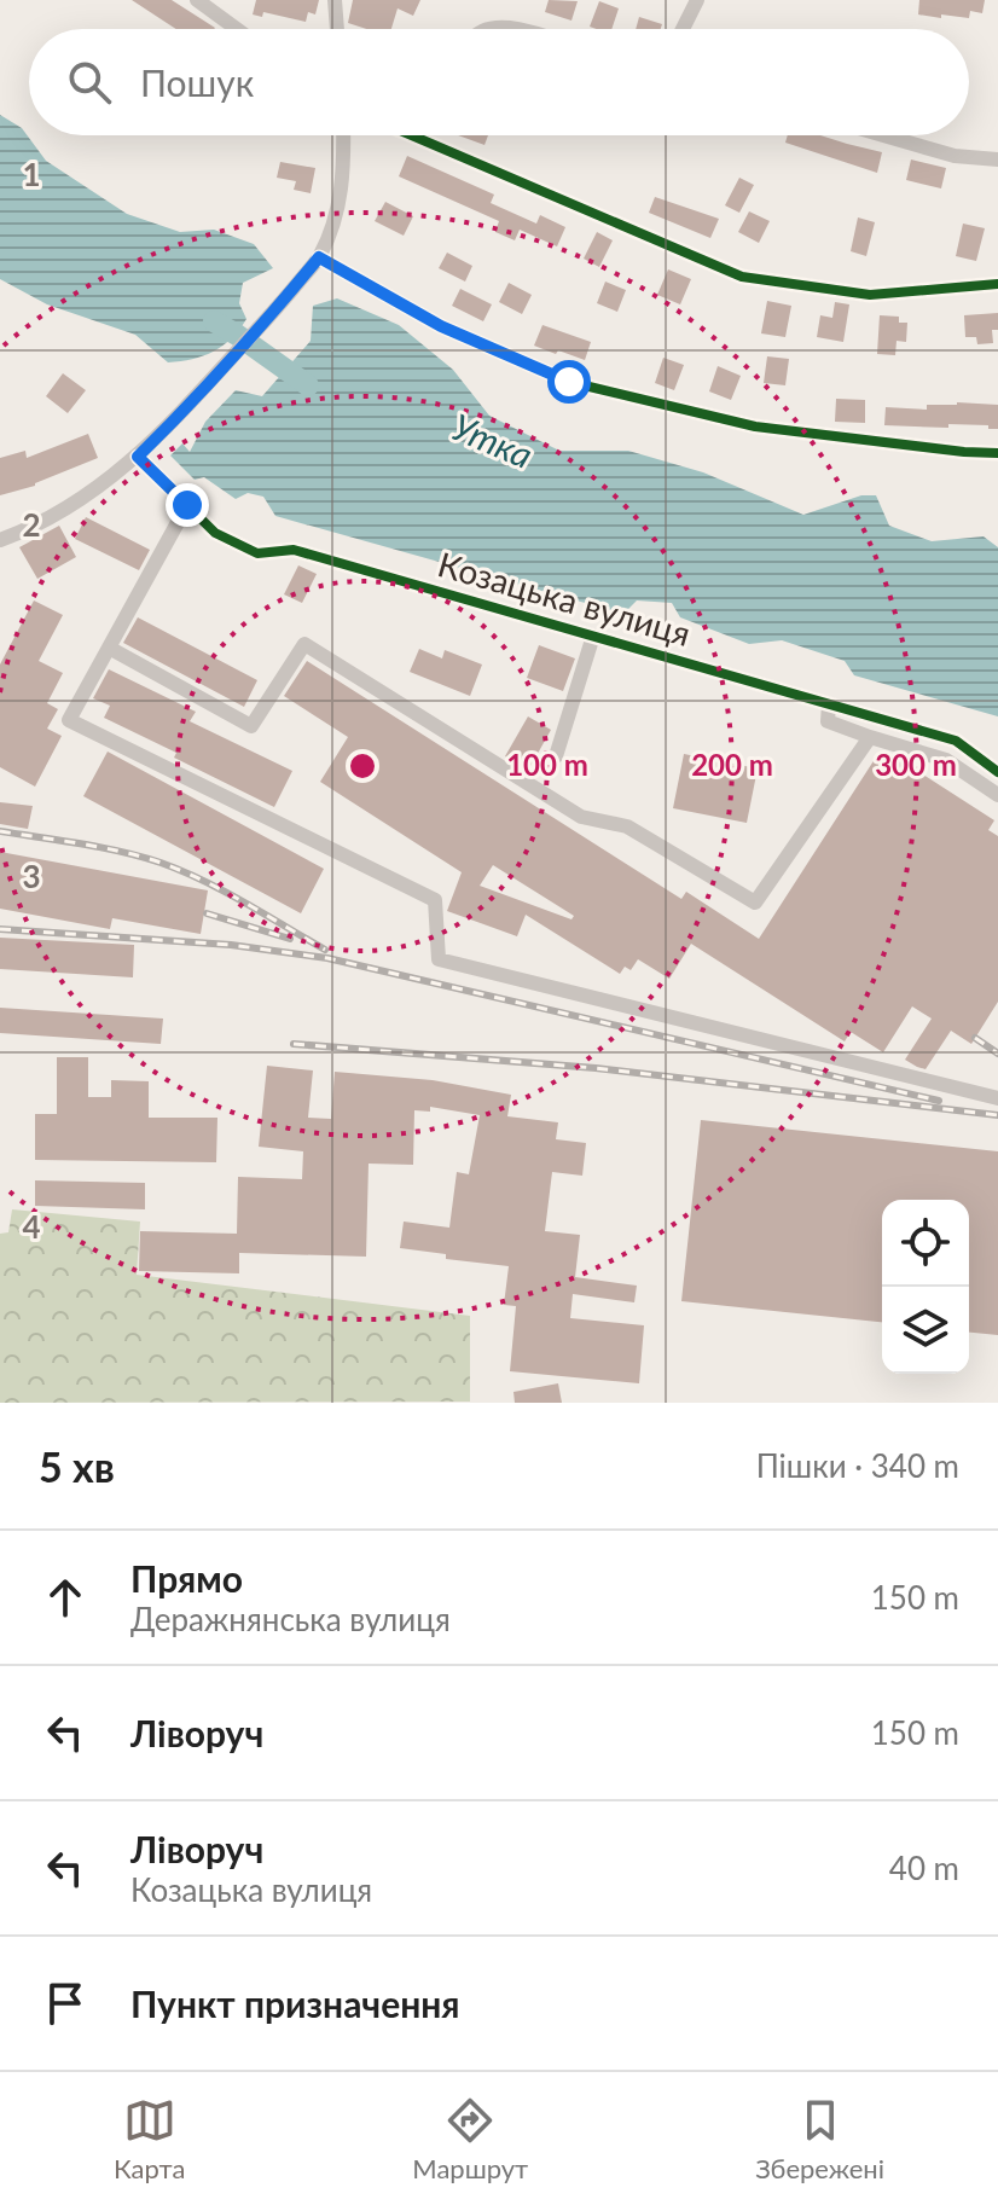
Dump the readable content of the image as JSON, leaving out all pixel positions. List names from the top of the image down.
{
  "streets": {
    "street": ["Козацька вулиця"]
  },
  "water": ["Утка"],
  "page": {
    "search": "Пошук",
    "heading": ["5 хв", "Пішки · 340 m"],
    "list": [
      ["Прямо", "Деражнянська вулиця", "150 m"],
      ["Ліворуч", "150 m"],
      ["Ліворуч", "Козацька вулиця", "40 m"],
      "Пункт призначення"
    ],
    "nav": ["Карта", "Маршрут", "Збережені"]
  },
  "grid": {
    "rows": [
      "1",
      "2",
      "3",
      "4"
    ]
  },
  "rings": ["100 m", "200 m", "300 m"]
}
